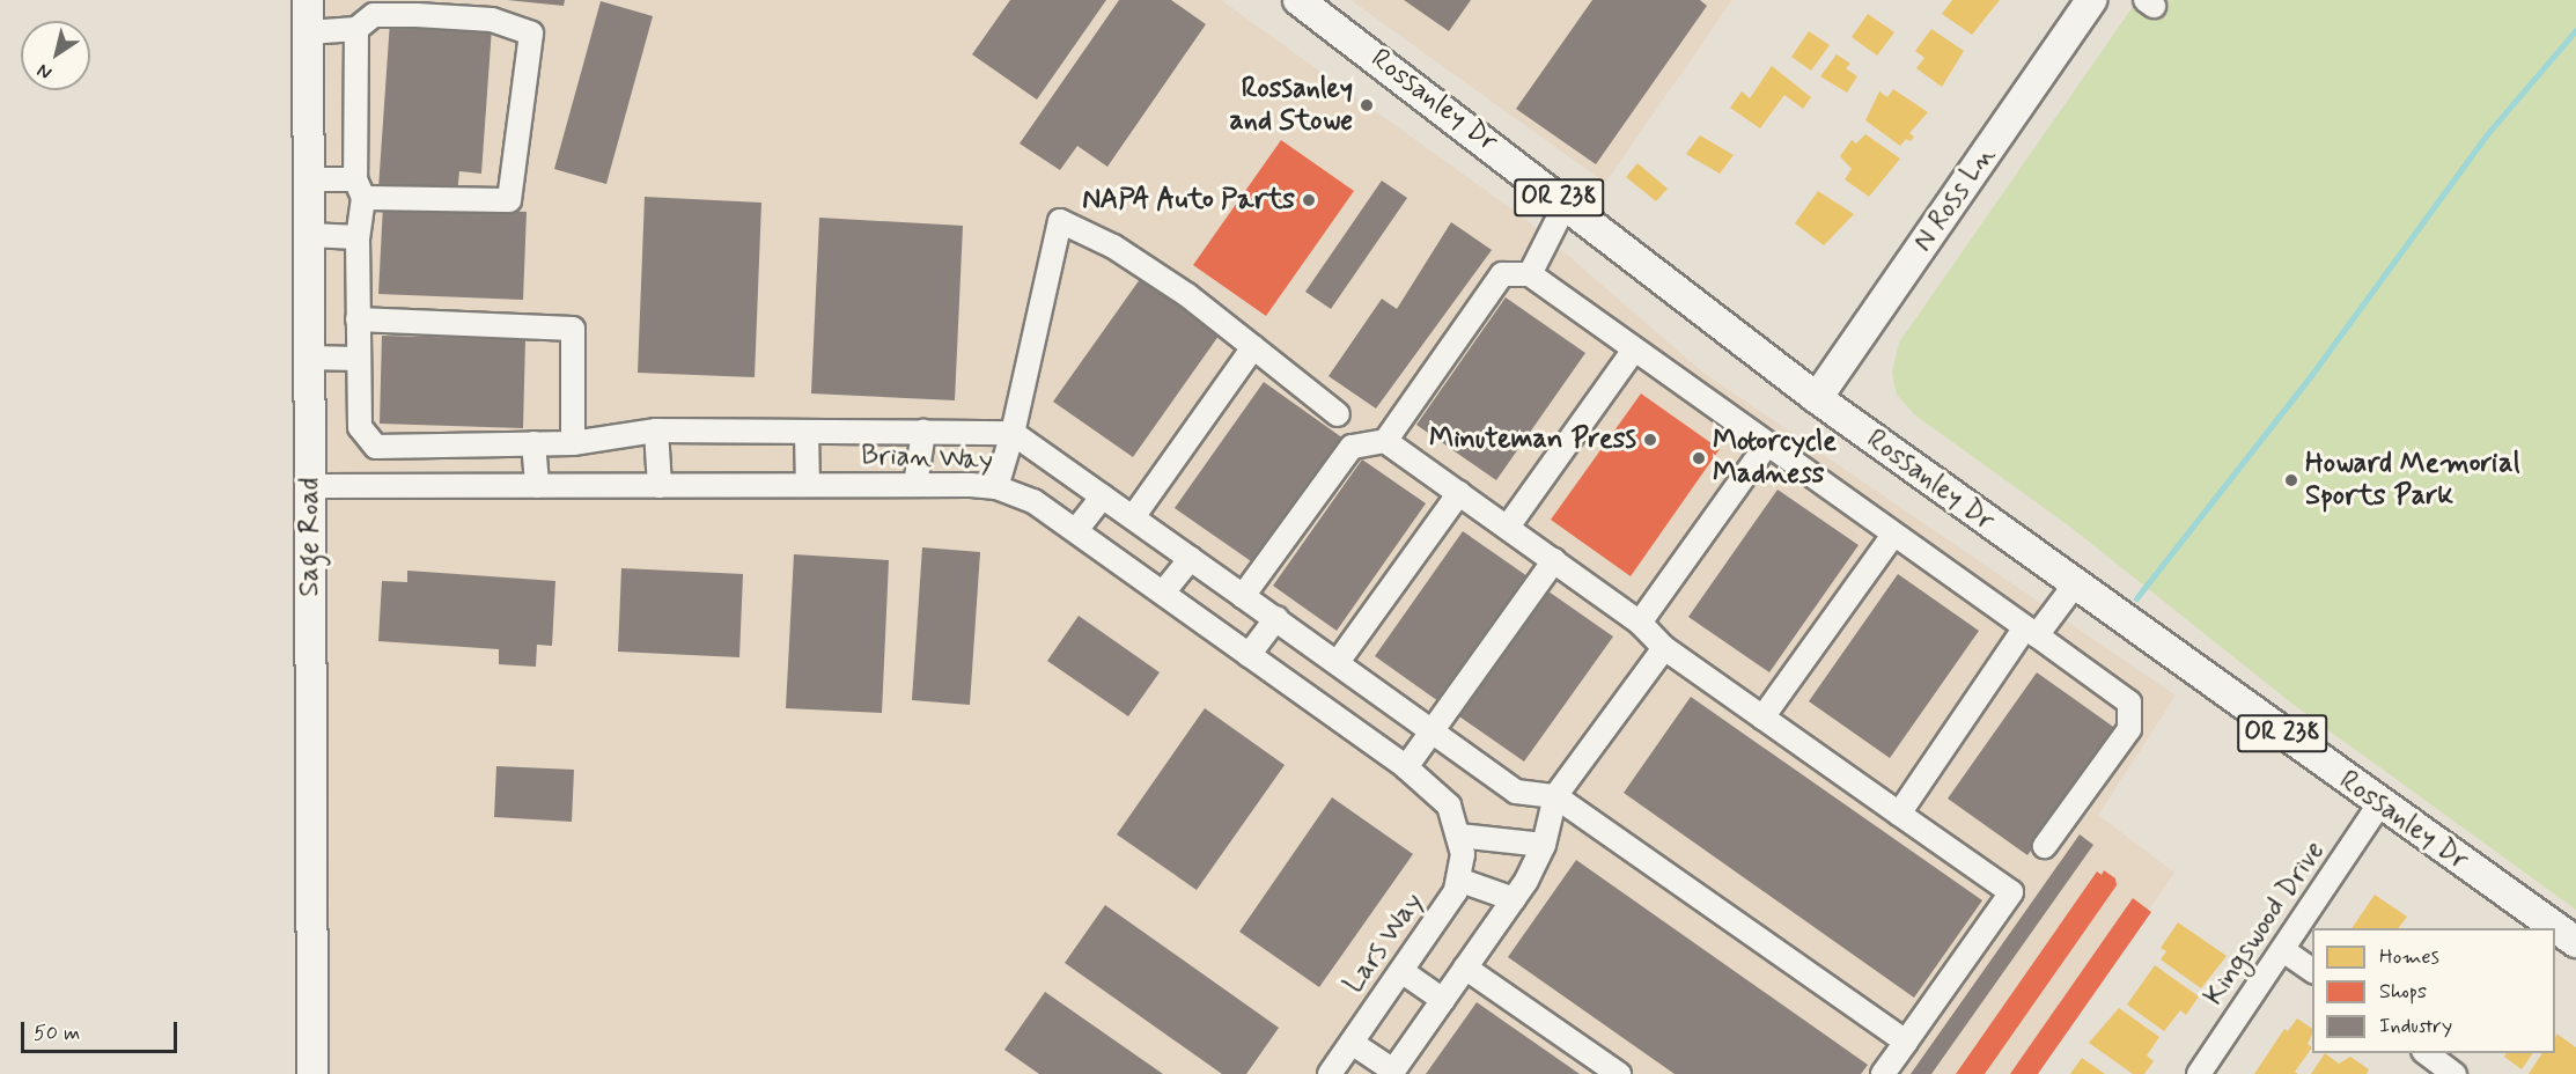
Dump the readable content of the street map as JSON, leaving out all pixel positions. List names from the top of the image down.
{
  "streets": {
    "main road": [
      "Rossanley Dr",
      "OR 238",
      "N Ross Ln",
      "Sage Road"
    ],
    "street": ["Brian Way", "Kingswood Drive", "Lars Way"]
  },
  "crossings": [
    ["Rossanley Dr", "N Ross Ln"],
    ["Rossanley Dr", "Kingswood Drive"],
    ["Brian Way", "Sage Road"],
    ["Brian Way", "Lars Way"]
  ],
  "places": [
    "Rossanley and Stowe",
    "NAPA Auto Parts",
    "Minuteman Press",
    "Motorcycle Madness",
    "Howard Memorial Sports Park"
  ],
  "legend": ["Homes", "Shops", "Industry"],
  "scale_bar": "50 m",
  "north": "bottom left"
}
